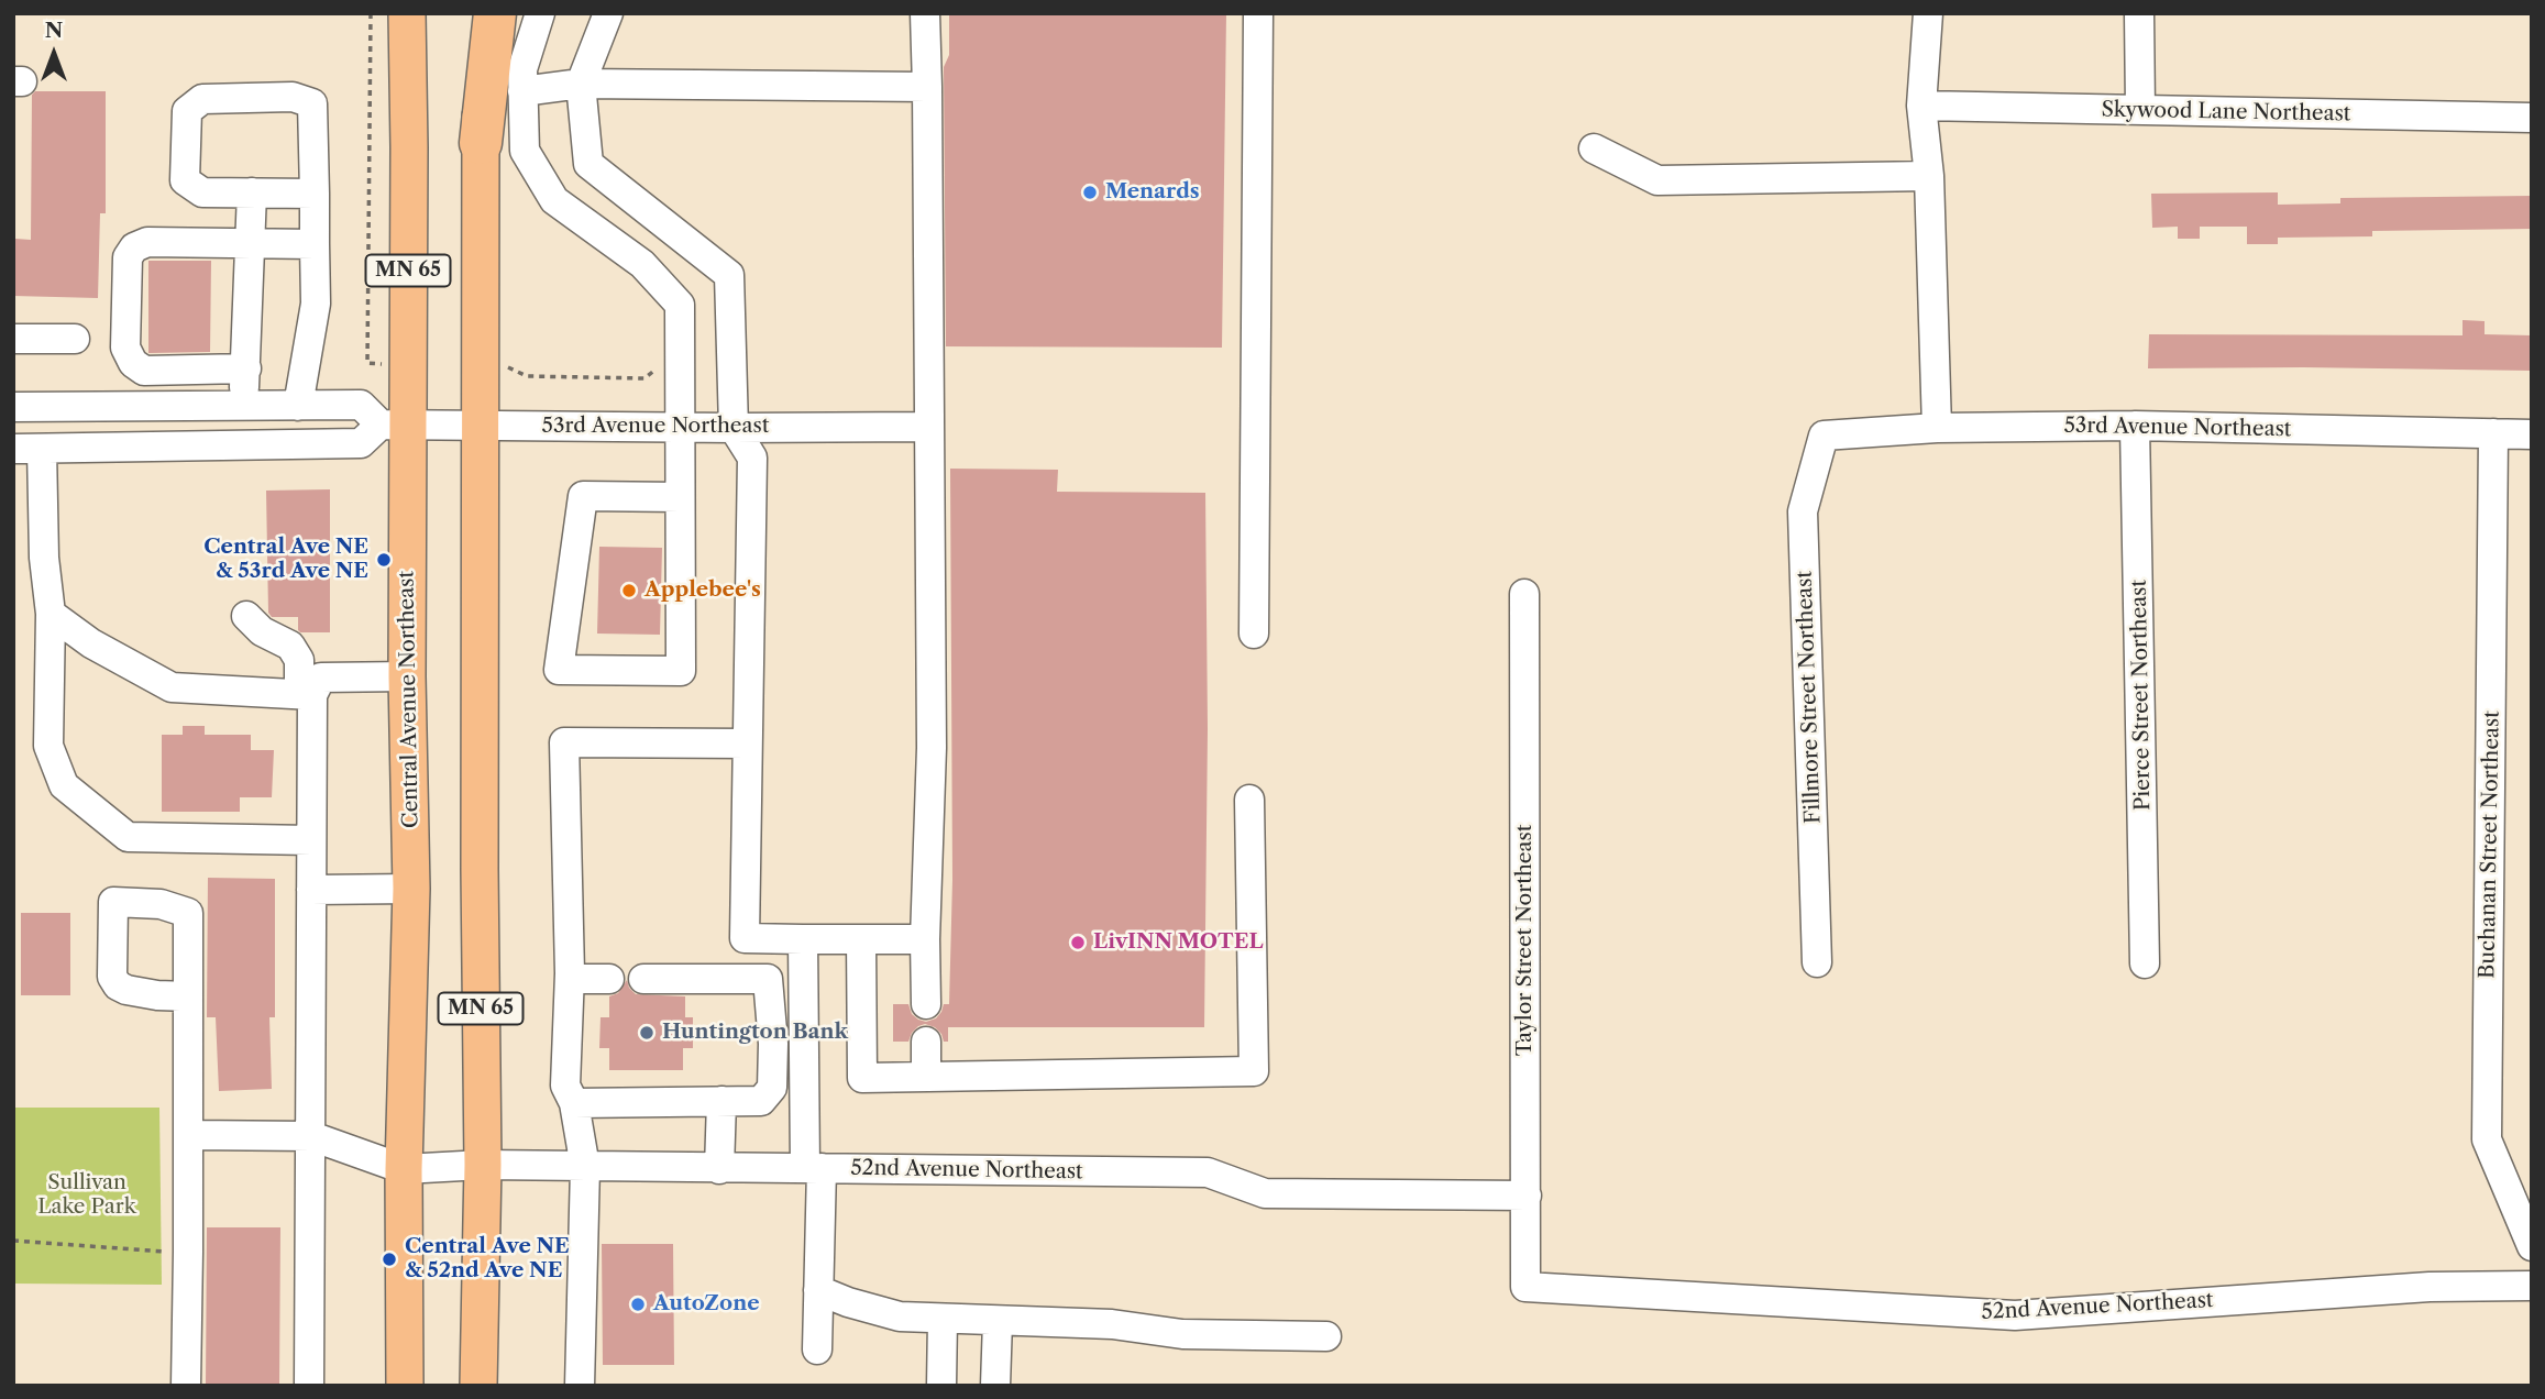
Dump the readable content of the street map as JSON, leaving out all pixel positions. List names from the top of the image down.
{
  "streets": {
    "main road": ["MN 65", "Central Avenue Northeast"],
    "street": [
      "Skywood Lane Northeast",
      "53rd Avenue Northeast",
      "Pierce Street Northeast",
      "Fillmore Street Northeast",
      "Buchanan Street Northeast",
      "Taylor Street Northeast",
      "52nd Avenue Northeast"
    ]
  },
  "crossings": [
    ["MN 65", "53rd Avenue Northeast"],
    ["MN 65", "52nd Avenue Northeast"],
    ["53rd Avenue Northeast", "Pierce Street Northeast"],
    ["53rd Avenue Northeast", "Fillmore Street Northeast"],
    ["53rd Avenue Northeast", "Central Avenue Northeast"],
    ["53rd Avenue Northeast", "Buchanan Street Northeast"],
    ["Central Avenue Northeast", "52nd Avenue Northeast"],
    ["Taylor Street Northeast", "52nd Avenue Northeast"]
  ],
  "parks": ["Sullivan Lake Park"],
  "places": [
    "Menards",
    "Central Ave NE & 53rd Ave NE",
    "Applebee's",
    "LivINN MOTEL",
    "Huntington Bank",
    "Central Ave NE & 52nd Ave NE",
    "AutoZone"
  ],
  "north": "top"
}
